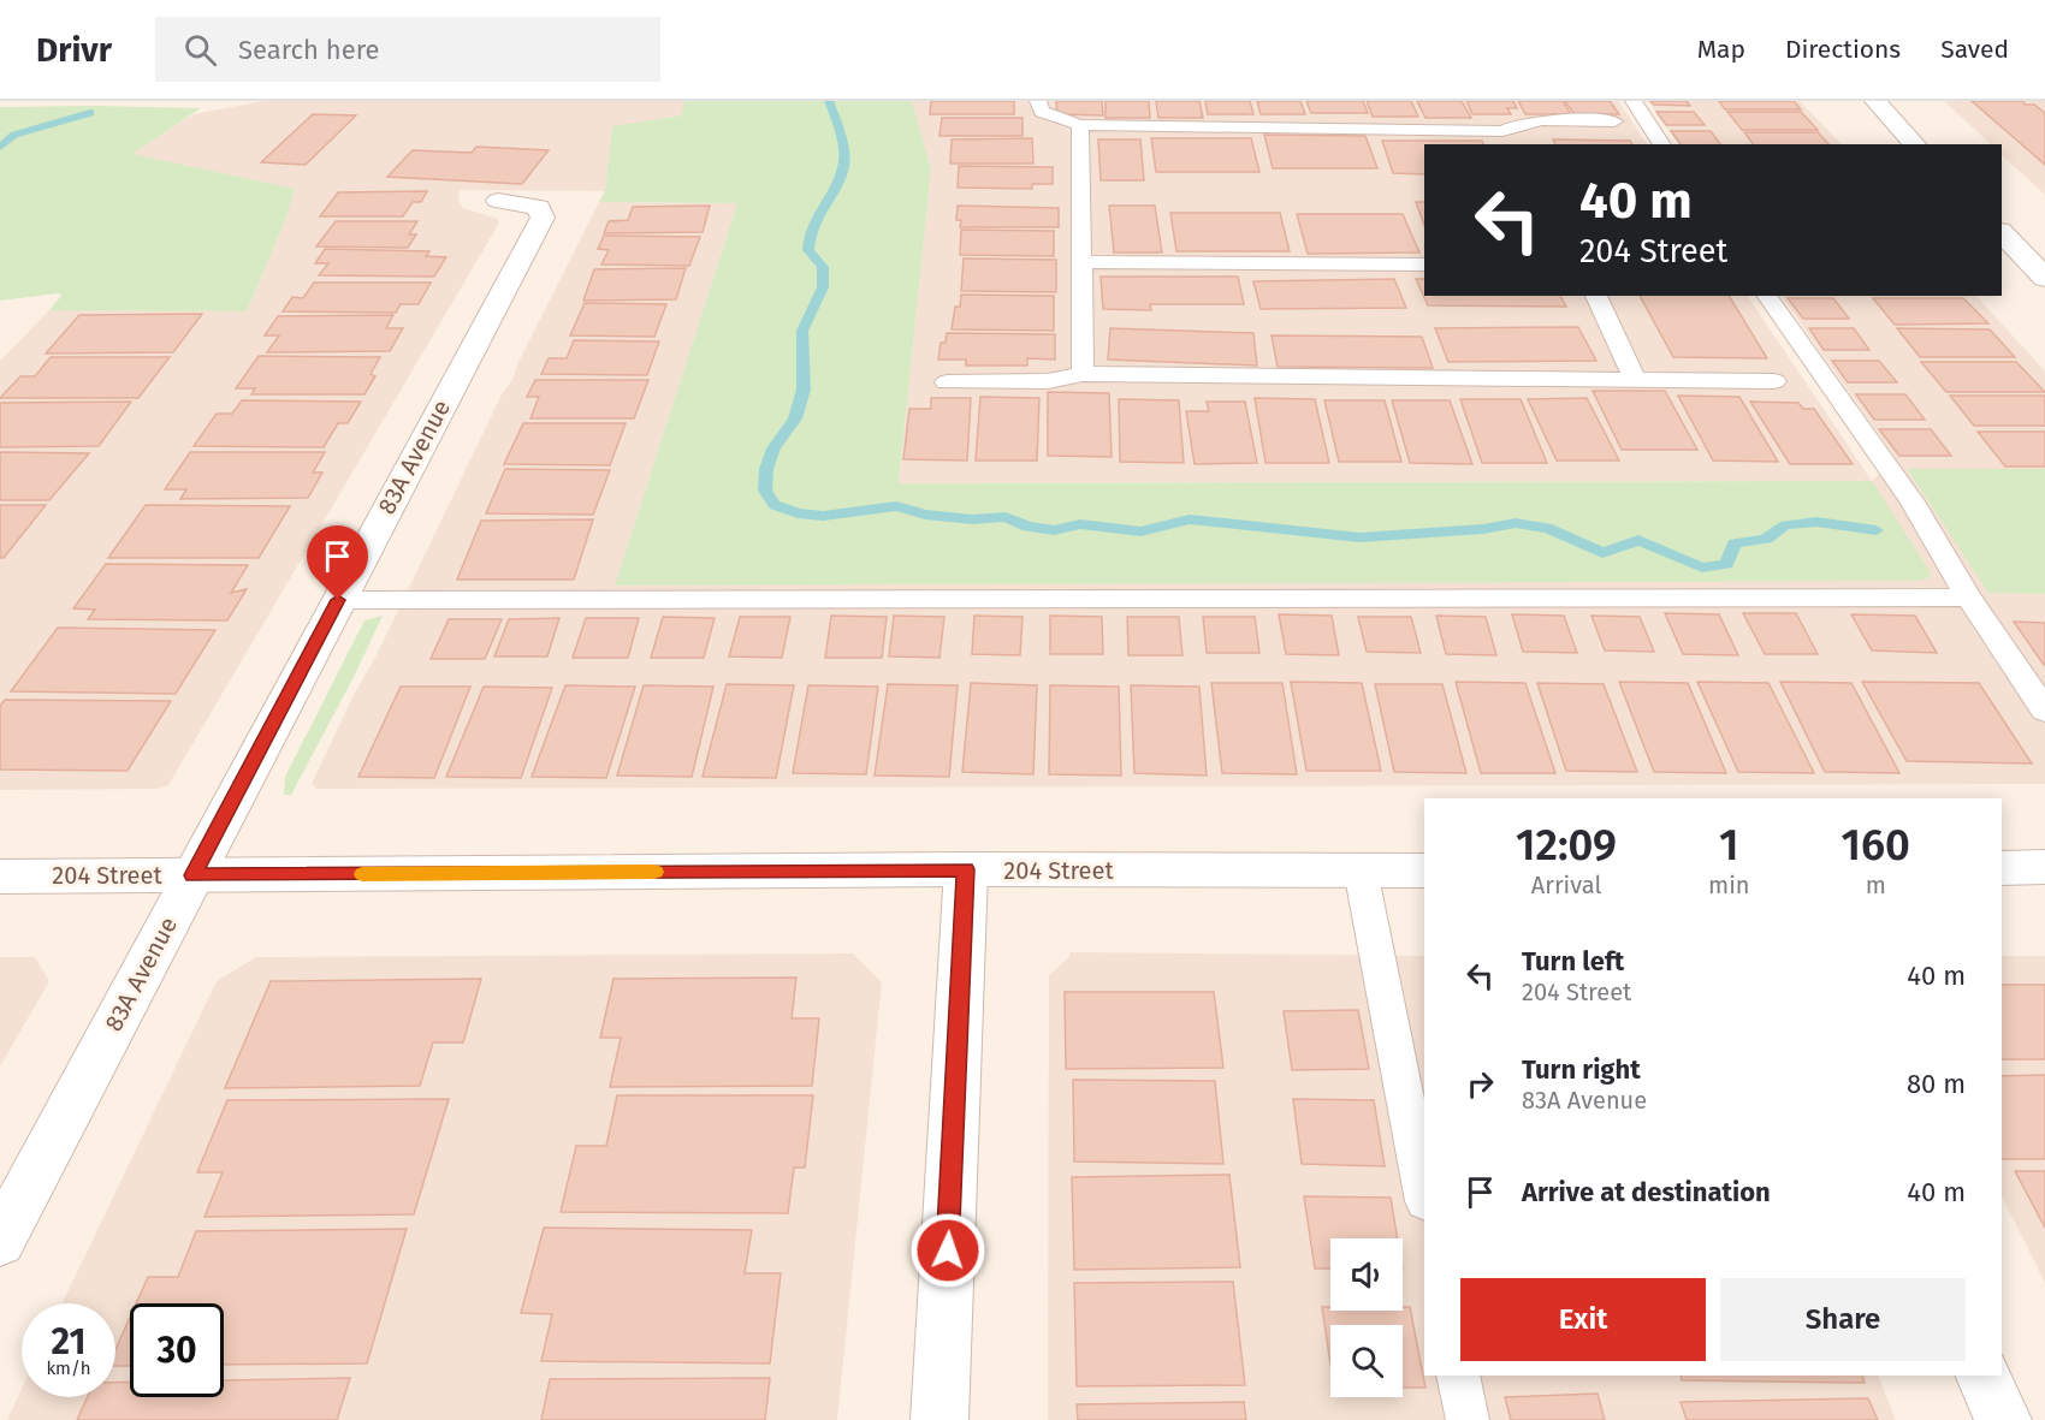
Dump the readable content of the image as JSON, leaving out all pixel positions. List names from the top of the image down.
{
  "streets": {
    "street": ["83A Avenue", "204 Street"]
  },
  "crossings": [
    ["83A Avenue", "204 Street"]
  ],
  "page": {
    "header": "Drivr",
    "search": "Search here",
    "nav": ["Map", "Directions", "Saved"],
    "turn": ["40 m", "204 Street"],
    "eta": [
      "12:09",
      "Arrival",
      "1",
      "min",
      "160",
      "m"
    ],
    "list": [
      {
        "name": "Turn left",
        "note": "204 Street",
        "value": "40 m"
      },
      {
        "name": "Turn right",
        "note": "83A Avenue",
        "value": "80 m"
      },
      {
        "name": "Arrive at destination",
        "value": "40 m"
      }
    ],
    "buttons": ["Exit", "Share"],
    "speed": "21 km/h",
    "limit": "30"
  }
}
